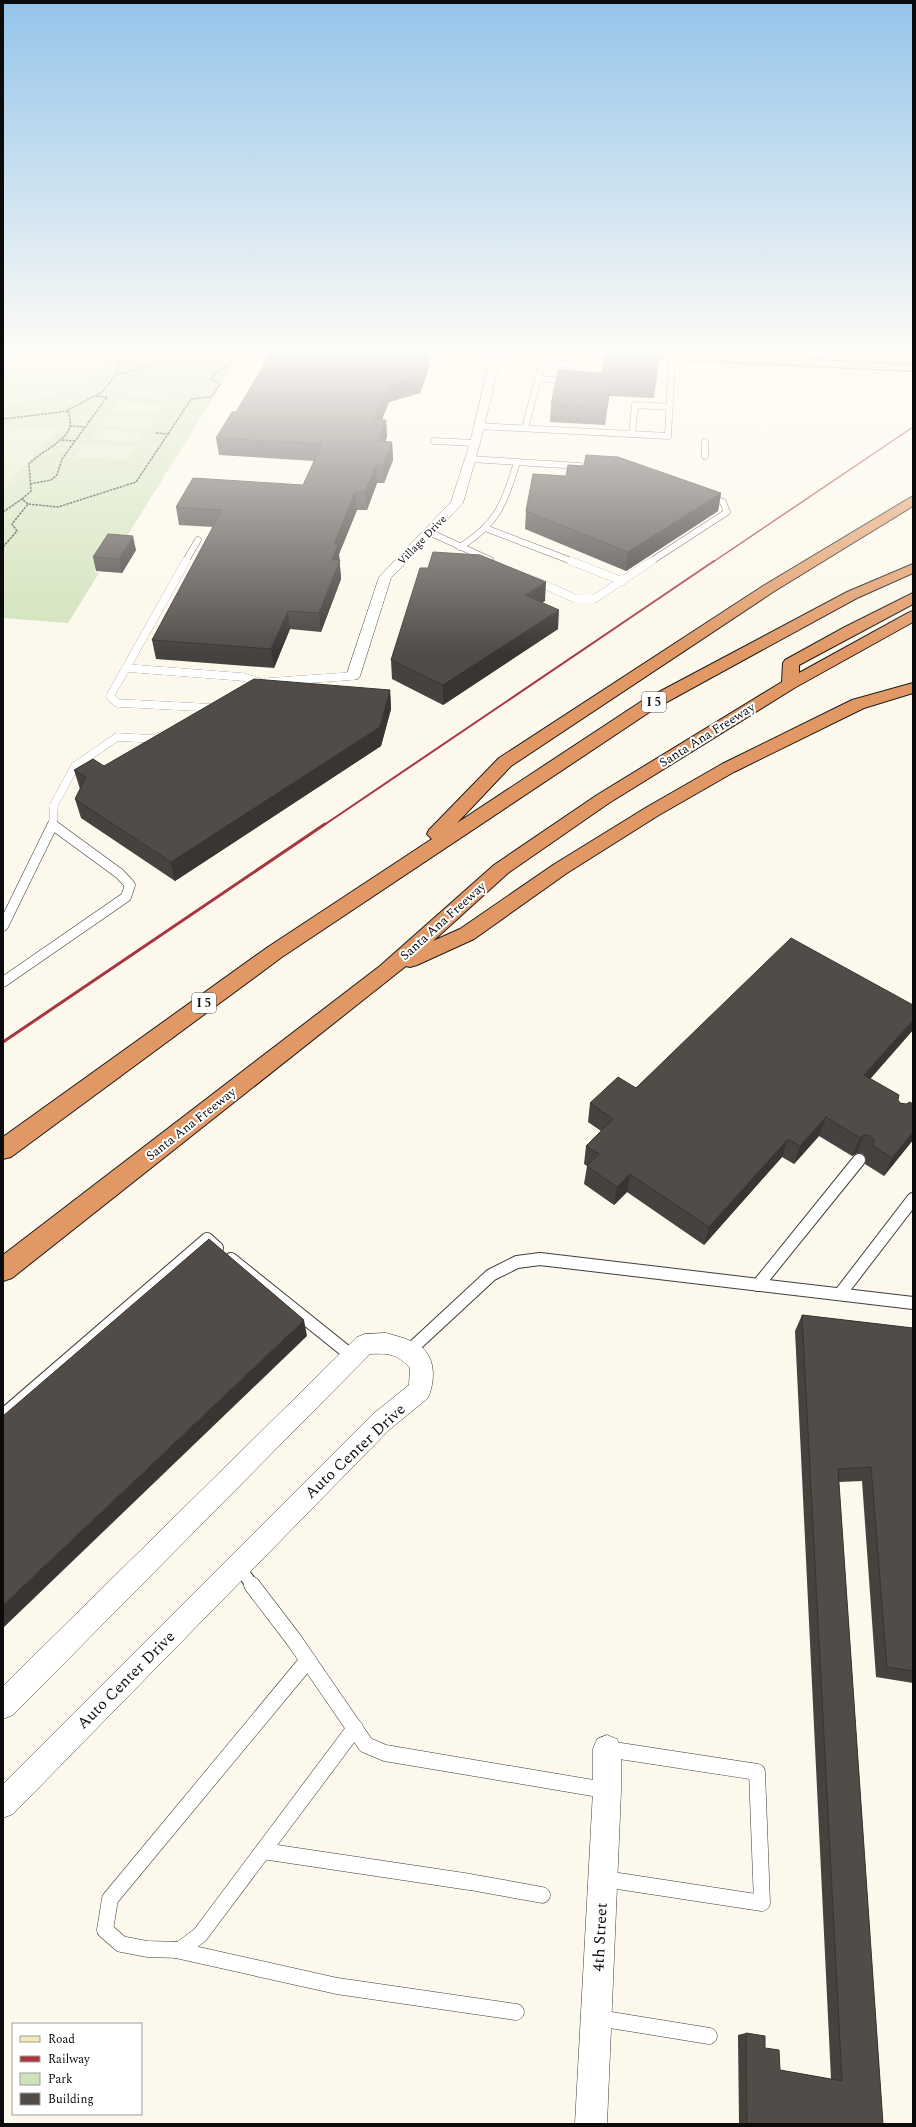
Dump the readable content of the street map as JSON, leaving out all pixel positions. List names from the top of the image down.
{
  "streets": {
    "highway": ["I 5", "Santa Ana Freeway"],
    "street": ["Village Drive", "Auto Center Drive", "4th Street"]
  },
  "legend": [
    "Road",
    "Railway",
    "Park",
    "Building"
  ]
}
